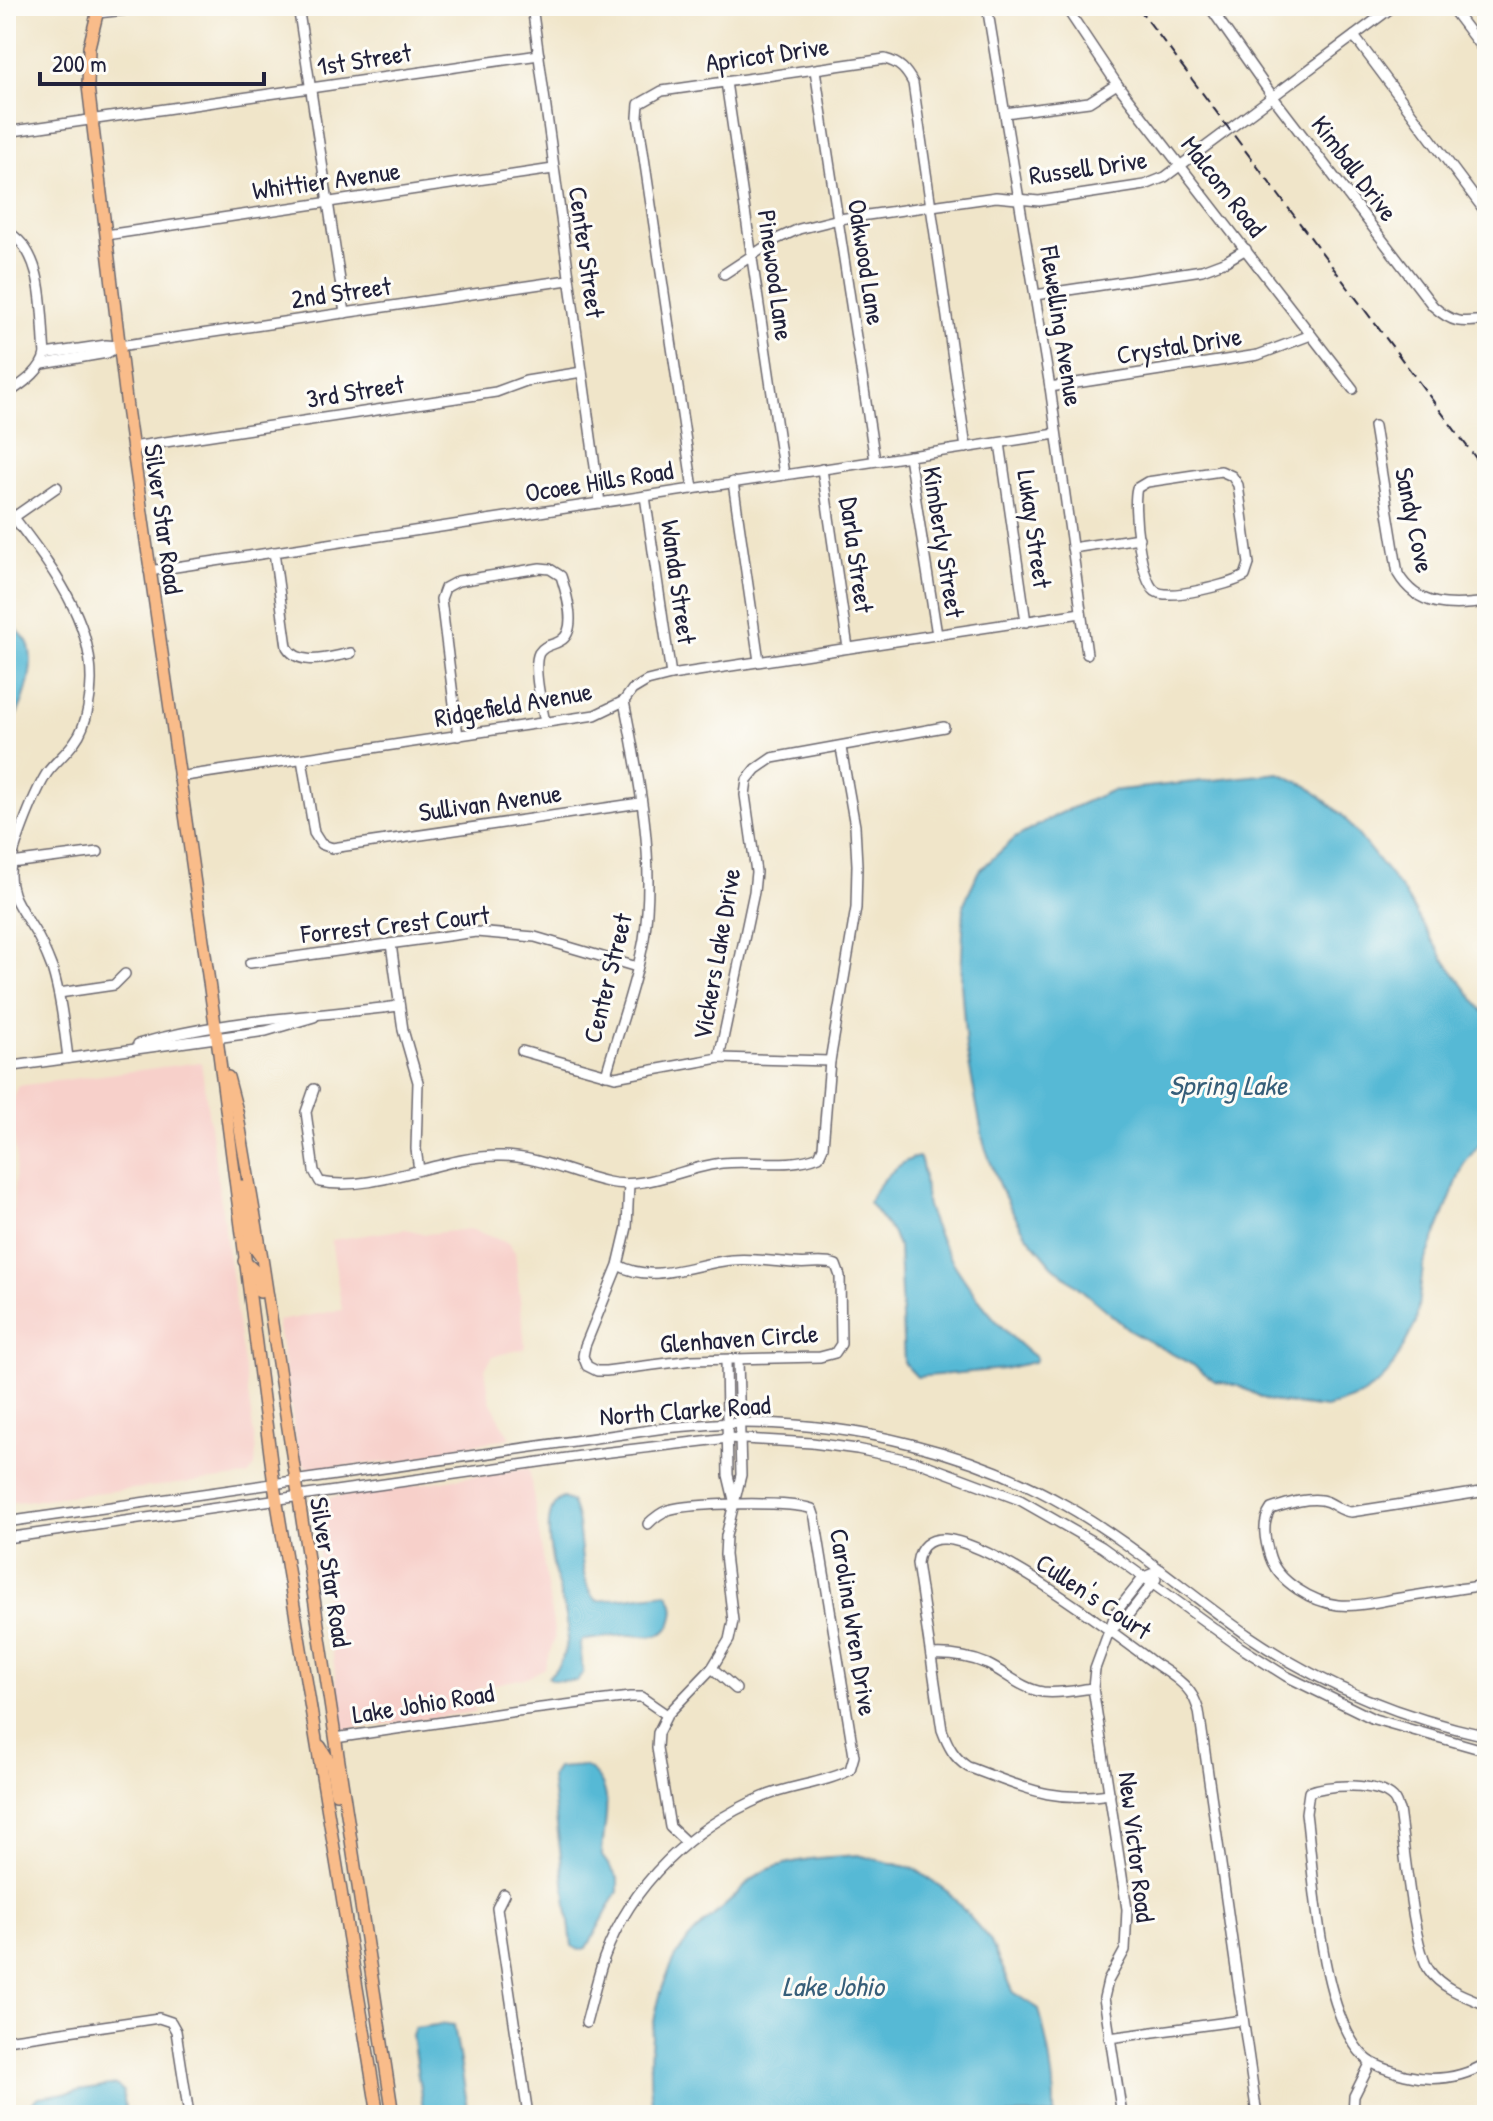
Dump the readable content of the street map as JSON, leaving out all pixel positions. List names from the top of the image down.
{
  "streets": {
    "main road": ["Silver Star Road"],
    "street": [
      "Apricot Drive",
      "1st Street",
      "Russell Drive",
      "Kimball Drive",
      "Whittier Avenue",
      "Malcom Road",
      "Center Street",
      "Oakwood Lane",
      "Pinewood Lane",
      "2nd Street",
      "Flewelling Avenue",
      "Crystal Drive",
      "3rd Street",
      "Ocoee Hills Road",
      "Sandy Cove",
      "Lukay Street",
      "Kimberly Street",
      "Darla Street",
      "Wanda Street",
      "Ridgefield Avenue",
      "Sullivan Avenue",
      "Forrest Crest Court",
      "Vickers Lake Drive",
      "Glenhaven Circle",
      "North Clarke Road",
      "Cullen's Court",
      "Carolina Wren Drive",
      "Lake Johio Road",
      "New Victor Road"
    ]
  },
  "crossings": [
    ["Apricot Drive", "Russell Drive"],
    ["Apricot Drive", "Oakwood Lane"],
    ["Apricot Drive", "Pinewood Lane"],
    ["Apricot Drive", "Ocoee Hills Road"],
    ["1st Street", "Center Street"],
    ["1st Street", "Silver Star Road"],
    ["Russell Drive", "Kimball Drive"],
    ["Russell Drive", "Malcom Road"],
    ["Russell Drive", "Oakwood Lane"],
    ["Russell Drive", "Pinewood Lane"],
    ["Russell Drive", "Flewelling Avenue"],
    ["Whittier Avenue", "Center Street"],
    ["Whittier Avenue", "Silver Star Road"],
    ["Malcom Road", "Crystal Drive"],
    ["Center Street", "2nd Street"],
    ["Center Street", "3rd Street"],
    ["Center Street", "Ocoee Hills Road"],
    ["Center Street", "Ridgefield Avenue"],
    ["Center Street", "Sullivan Avenue"],
    ["Center Street", "Forrest Crest Court"],
    ["Oakwood Lane", "Ocoee Hills Road"],
    ["Pinewood Lane", "Ocoee Hills Road"],
    ["2nd Street", "Silver Star Road"],
    ["Flewelling Avenue", "Crystal Drive"],
    ["Flewelling Avenue", "Ocoee Hills Road"],
    ["Flewelling Avenue", "Ridgefield Avenue"],
    ["3rd Street", "Silver Star Road"],
    ["Ocoee Hills Road", "Silver Star Road"],
    ["Ocoee Hills Road", "Lukay Street"],
    ["Ocoee Hills Road", "Kimberly Street"],
    ["Ocoee Hills Road", "Darla Street"],
    ["Ocoee Hills Road", "Wanda Street"],
    ["Silver Star Road", "Ridgefield Avenue"],
    ["Silver Star Road", "North Clarke Road"],
    ["Silver Star Road", "Lake Johio Road"],
    ["Lukay Street", "Ridgefield Avenue"],
    ["Kimberly Street", "Ridgefield Avenue"],
    ["Darla Street", "Ridgefield Avenue"],
    ["Wanda Street", "Ridgefield Avenue"],
    ["Ridgefield Avenue", "Sullivan Avenue"],
    ["North Clarke Road", "New Victor Road"],
    ["Cullen's Court", "New Victor Road"]
  ],
  "water": ["Spring Lake", "Lake Johio"],
  "scale_bar": "200 m"
}
